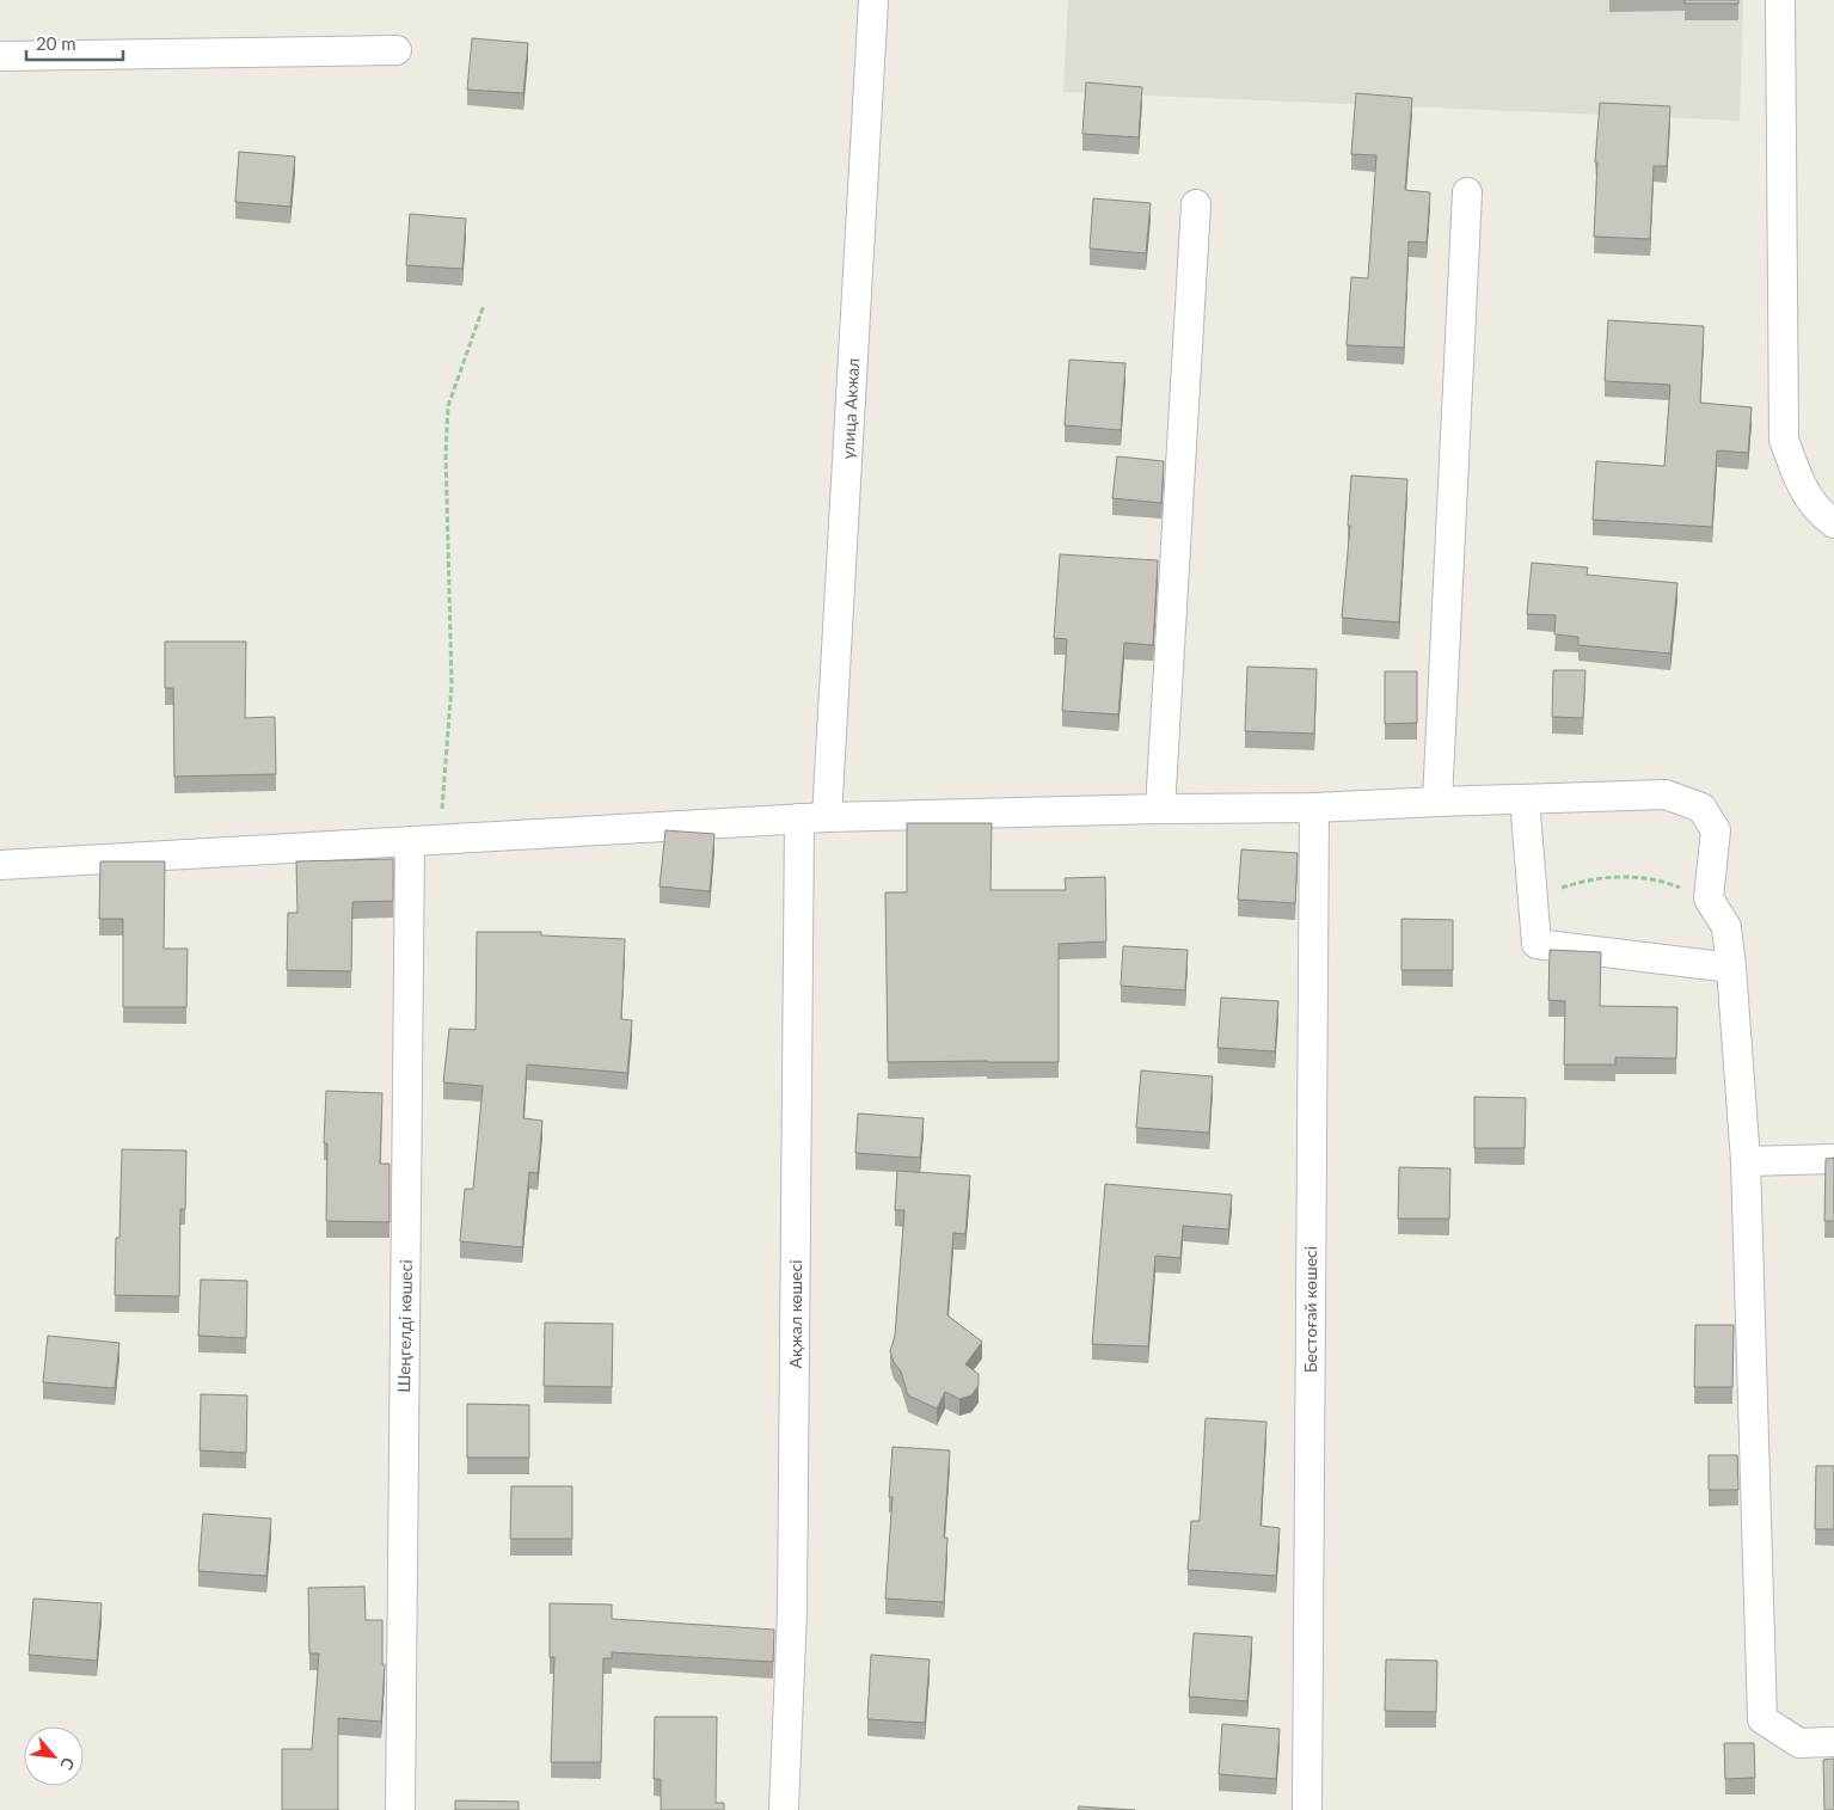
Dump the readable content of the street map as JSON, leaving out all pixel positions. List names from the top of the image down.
{
  "streets": {
    "street": [
      "улица Акжал",
      "Бестоғай көшесі",
      "Ақжал көшесі",
      "Шеңгелді көшесі"
    ]
  },
  "crossings": [
    ["улица Акжал", "Ақжал көшесі"]
  ],
  "scale_bar": "20 m",
  "north": "bottom right"
}
